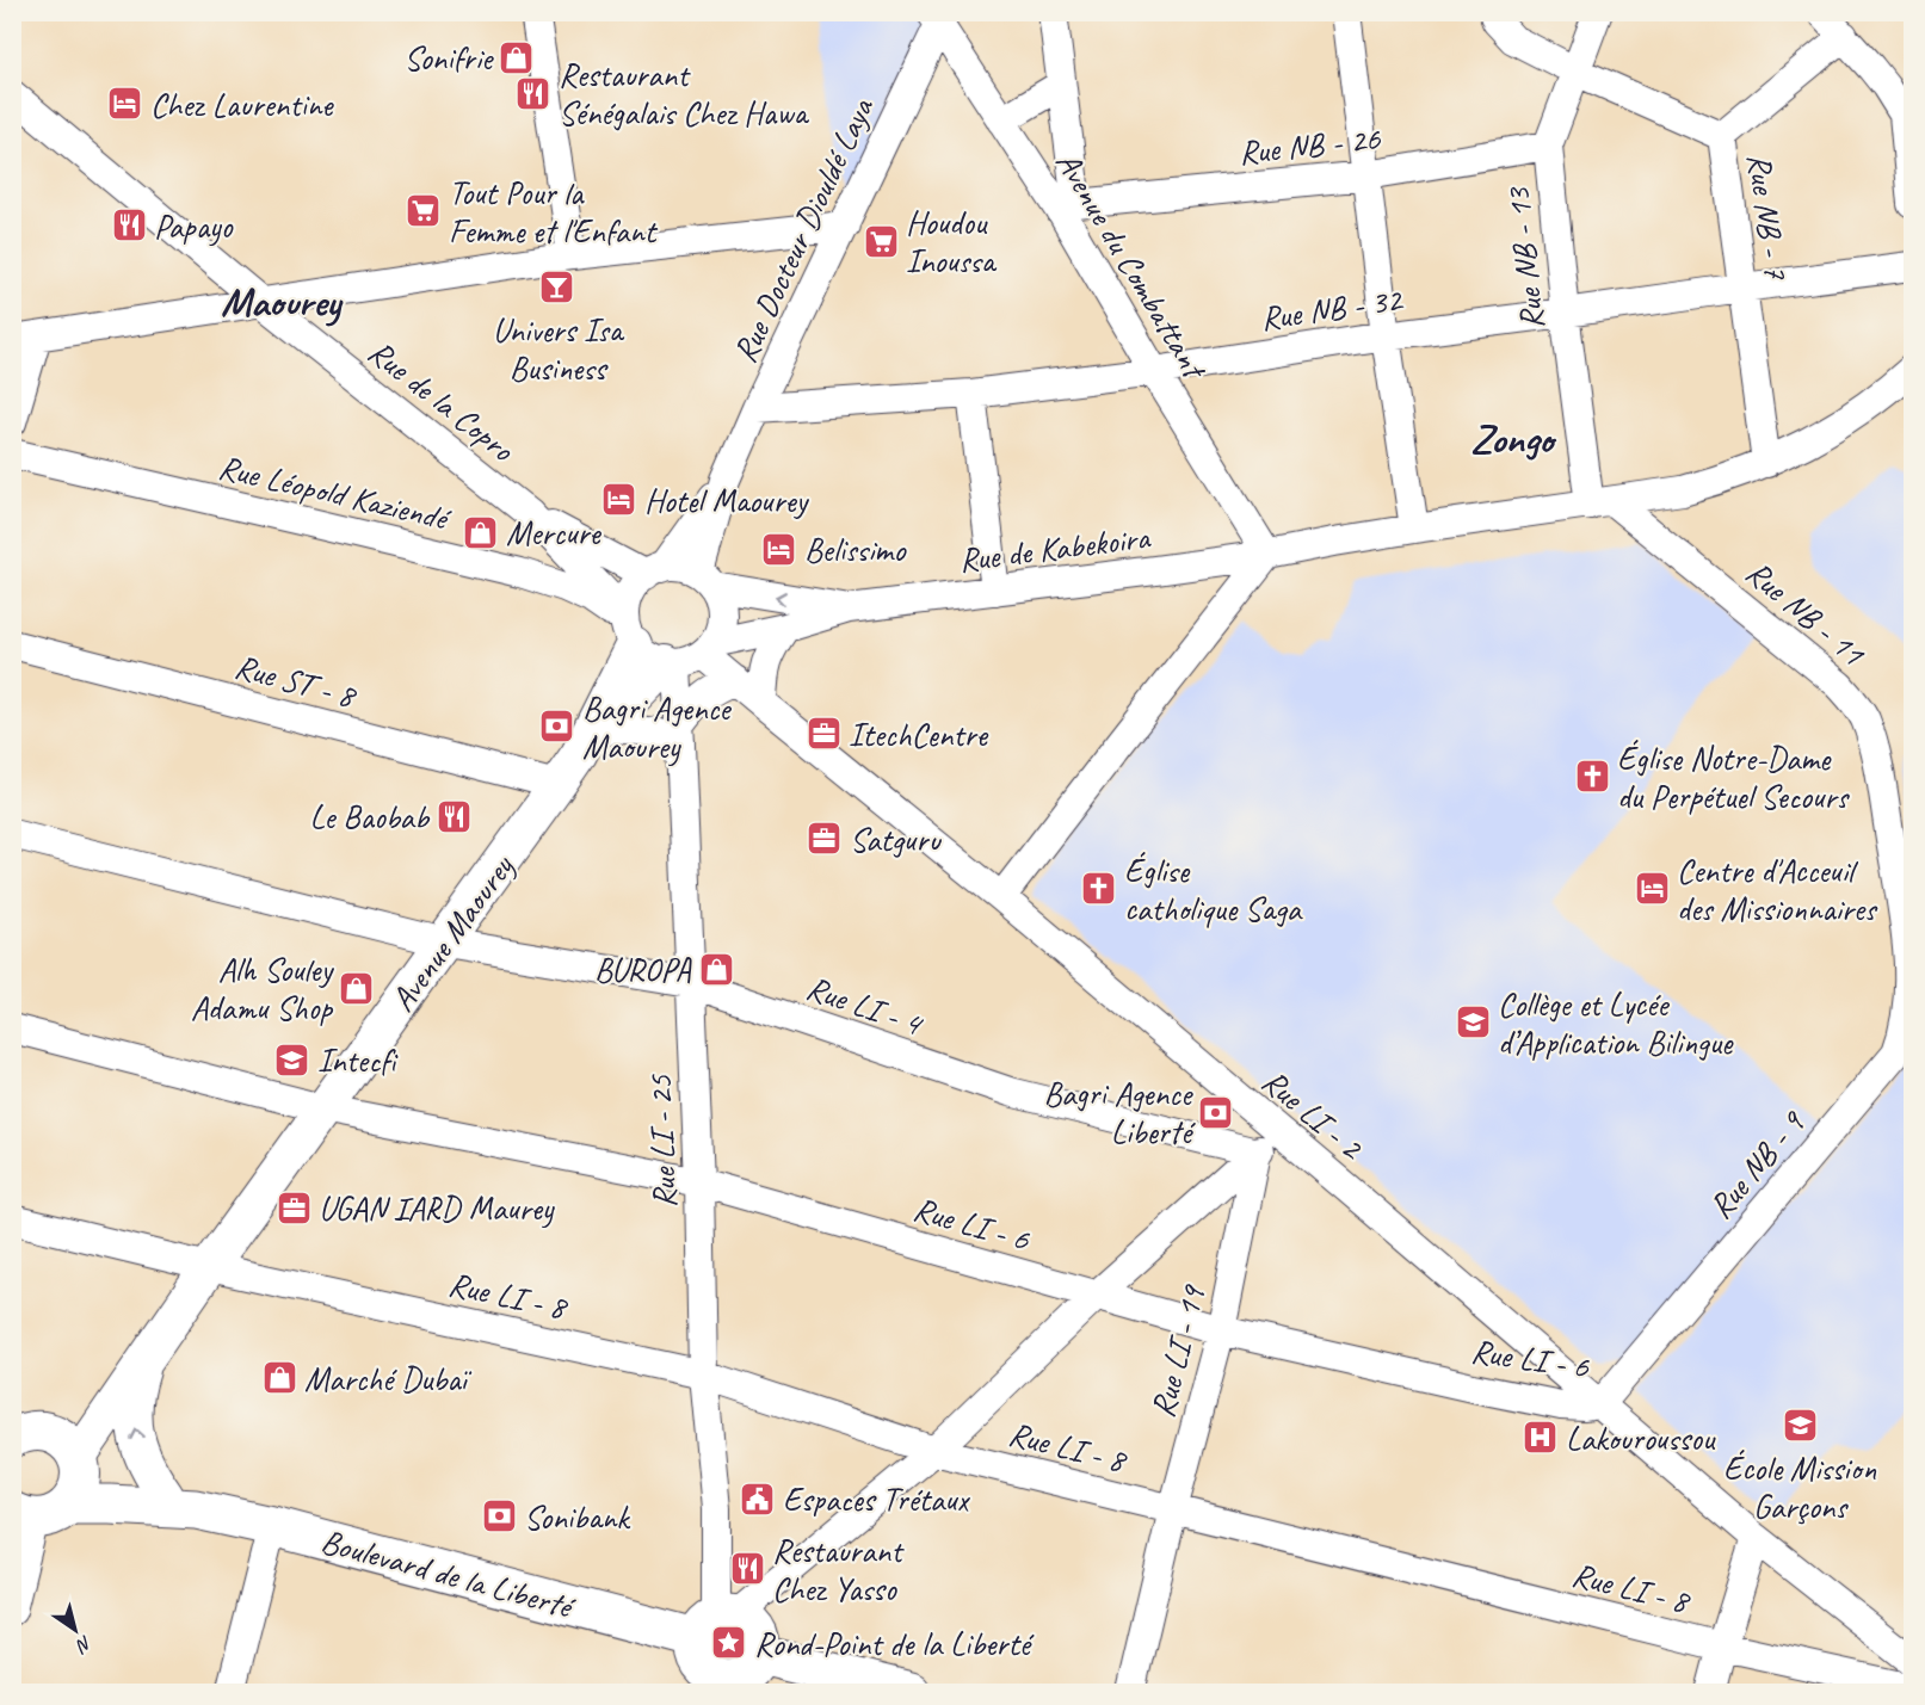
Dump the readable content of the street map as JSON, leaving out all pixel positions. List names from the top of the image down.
{
  "streets": {
    "highway": ["Boulevard de la Liberté"],
    "main road": ["Avenue Maourey"],
    "street": [
      "Rue NB - 26",
      "Rue NB - 7",
      "Rue Docteur Diouldé Laya",
      "Rue NB - 13",
      "Avenue du Combattant",
      "Rue NB - 32",
      "Rue de la Copro",
      "Rue Léopold Kaziendé",
      "Rue de Kabekoira",
      "Rue NB - 11",
      "Rue ST - 8",
      "Rue LI - 4",
      "Rue LI - 2",
      "Rue LI - 25",
      "Rue NB - 9",
      "Rue LI - 6",
      "Rue LI - 8",
      "Rue LI - 19"
    ]
  },
  "crossings": [
    ["Rue NB - 26", "Rue NB - 13"],
    ["Rue NB - 26", "Avenue du Combattant"],
    ["Rue NB - 7", "Rue NB - 32"],
    ["Rue NB - 7", "Rue de Kabekoira"],
    ["Rue Docteur Diouldé Laya", "Avenue du Combattant"],
    ["Rue Docteur Diouldé Laya", "Rue NB - 32"],
    ["Rue Docteur Diouldé Laya", "Rue de la Copro"],
    ["Rue Docteur Diouldé Laya", "Rue Léopold Kaziendé"],
    ["Rue Docteur Diouldé Laya", "Rue de Kabekoira"],
    ["Rue Docteur Diouldé Laya", "Avenue Maourey"],
    ["Rue Docteur Diouldé Laya", "Rue LI - 2"],
    ["Rue Docteur Diouldé Laya", "Rue LI - 25"],
    ["Rue NB - 13", "Rue NB - 32"],
    ["Rue NB - 13", "Rue de Kabekoira"],
    ["Rue NB - 13", "Rue NB - 11"],
    ["Avenue du Combattant", "Rue NB - 32"],
    ["Avenue du Combattant", "Rue de Kabekoira"],
    ["Rue de la Copro", "Rue Léopold Kaziendé"],
    ["Rue de la Copro", "Rue de Kabekoira"],
    ["Rue de la Copro", "Avenue Maourey"],
    ["Rue de la Copro", "Rue LI - 2"],
    ["Rue de la Copro", "Rue LI - 25"],
    ["Rue Léopold Kaziendé", "Rue de Kabekoira"],
    ["Rue Léopold Kaziendé", "Avenue Maourey"],
    ["Rue Léopold Kaziendé", "Rue LI - 2"],
    ["Rue Léopold Kaziendé", "Rue LI - 25"],
    ["Rue de Kabekoira", "Rue NB - 11"],
    ["Rue de Kabekoira", "Avenue Maourey"],
    ["Rue de Kabekoira", "Rue LI - 2"],
    ["Rue de Kabekoira", "Rue LI - 25"],
    ["Rue NB - 11", "Rue NB - 9"],
    ["Rue ST - 8", "Avenue Maourey"],
    ["Avenue Maourey", "Rue LI - 4"],
    ["Avenue Maourey", "Rue LI - 2"],
    ["Avenue Maourey", "Rue LI - 25"],
    ["Avenue Maourey", "Rue LI - 6"],
    ["Avenue Maourey", "Rue LI - 8"],
    ["Avenue Maourey", "Boulevard de la Liberté"],
    ["Rue LI - 4", "Rue LI - 25"],
    ["Rue LI - 4", "Rue LI - 19"],
    ["Rue LI - 2", "Rue LI - 25"],
    ["Rue LI - 2", "Rue NB - 9"],
    ["Rue LI - 2", "Rue LI - 6"],
    ["Rue LI - 25", "Rue LI - 6"],
    ["Rue LI - 25", "Rue LI - 8"],
    ["Rue LI - 25", "Boulevard de la Liberté"],
    ["Rue NB - 9", "Rue LI - 6"],
    ["Rue LI - 6", "Rue LI - 19"],
    ["Rue LI - 8", "Rue LI - 19"]
  ],
  "districts": ["Maourey", "Zongo"],
  "places": {
    "shop": [
      "Sonifrie",
      "Mercure",
      "BUROPA",
      "Alh Souley Adamu Shop",
      "Marché Dubaï"
    ],
    "restaurant": [
      "Restaurant Sénégalais Chez Hawa",
      "Papayo",
      "Le Baobab",
      "Restaurant Chez Yasso"
    ],
    "hotel": [
      "Chez Laurentine",
      "Hotel Maourey",
      "Belissimo",
      "Centre d'Acceuil des Missionnaires"
    ],
    "supermarket": ["Tout Pour la Femme et l'Enfant", "Houdou Inoussa"],
    "bar": ["Univers Isa Business"],
    "bank": ["Bagri Agence Maourey", "Bagri Agence Liberté", "Sonibank"],
    "office": ["ItechCentre", "Satguru", "UGAN IARD Maurey"],
    "church": ["Église Notre-Dame du Perpétuel Secours", "Église catholique Saga"],
    "school or university": ["Collège et Lycée d’Application Bilingue", "Intecfi", "École Mission Garçons"],
    "hospital": ["Lakouroussou"],
    "public building": ["Espaces Trétaux"],
    "place": ["Rond-Point de la Liberté"]
  },
  "north": "bottom right"
}
